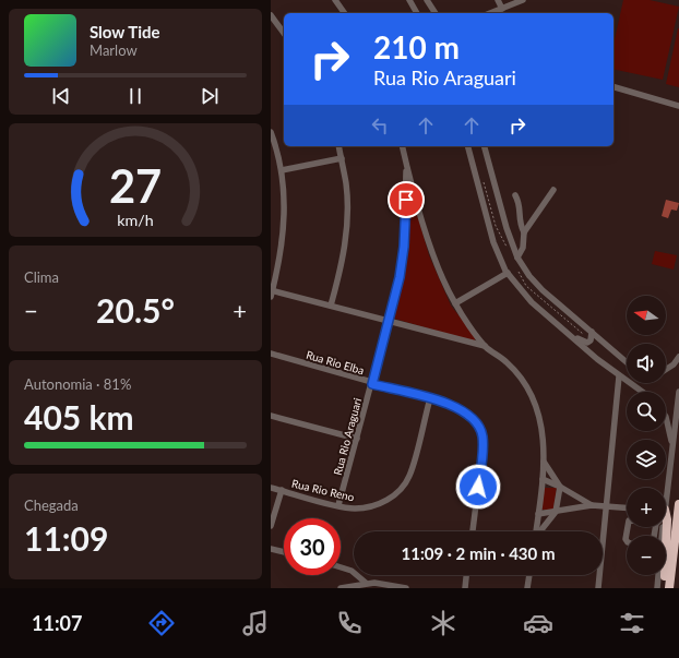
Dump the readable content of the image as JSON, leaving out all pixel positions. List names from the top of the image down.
{
  "streets": {
    "street": ["Rua Rio Elba", "Rua Rio Araguari", "Rua Rio Reno"]
  },
  "crossings": [
    ["Rua Rio Elba", "Rua Rio Araguari"],
    ["Rua Rio Elba", "Rua Rio Reno"],
    ["Rua Rio Araguari", "Rua Rio Reno"]
  ],
  "north": "left",
  "page": {
    "turn": ["210 m", "Rua Rio Araguari"],
    "song": ["Slow Tide", "Marlow"],
    "tile": [
      "Clima",
      ["Autonomia · 81%", "405 km"],
      ["Chegada", "11:09"]
    ],
    "heat": ["−", "20.5°", "+"],
    "map_buttons": ["+", "−"],
    "limit": "30",
    "trip": "11:09 · 2 min · 430 m",
    "tabs": "11:07",
    "gauge": ["27", "km/h"]
  }
}
